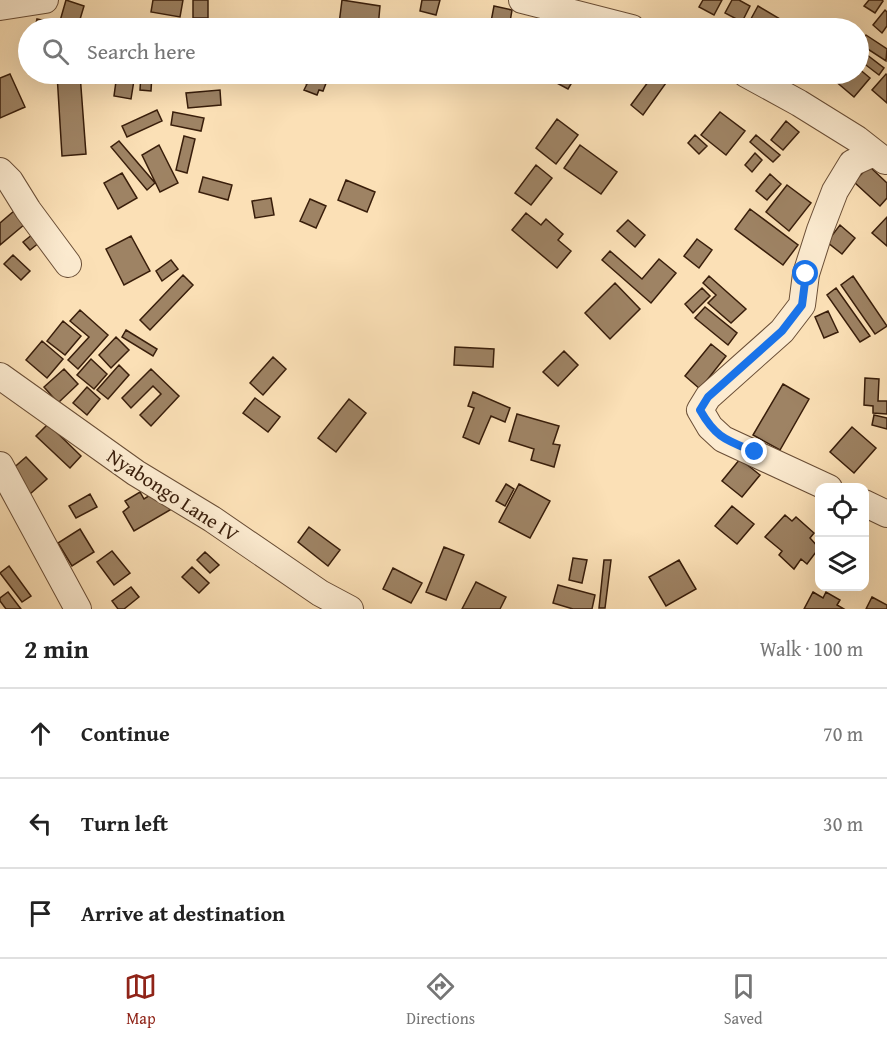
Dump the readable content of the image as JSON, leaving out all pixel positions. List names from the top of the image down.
{
  "streets": {
    "street": ["Nyabongo Lane IV"]
  },
  "page": {
    "search": "Search here",
    "heading": ["2 min", "Walk · 100 m"],
    "list": [
      ["Continue", "70 m"],
      ["Turn left", "30 m"],
      "Arrive at destination"
    ],
    "nav": ["Map", "Directions", "Saved"]
  }
}
